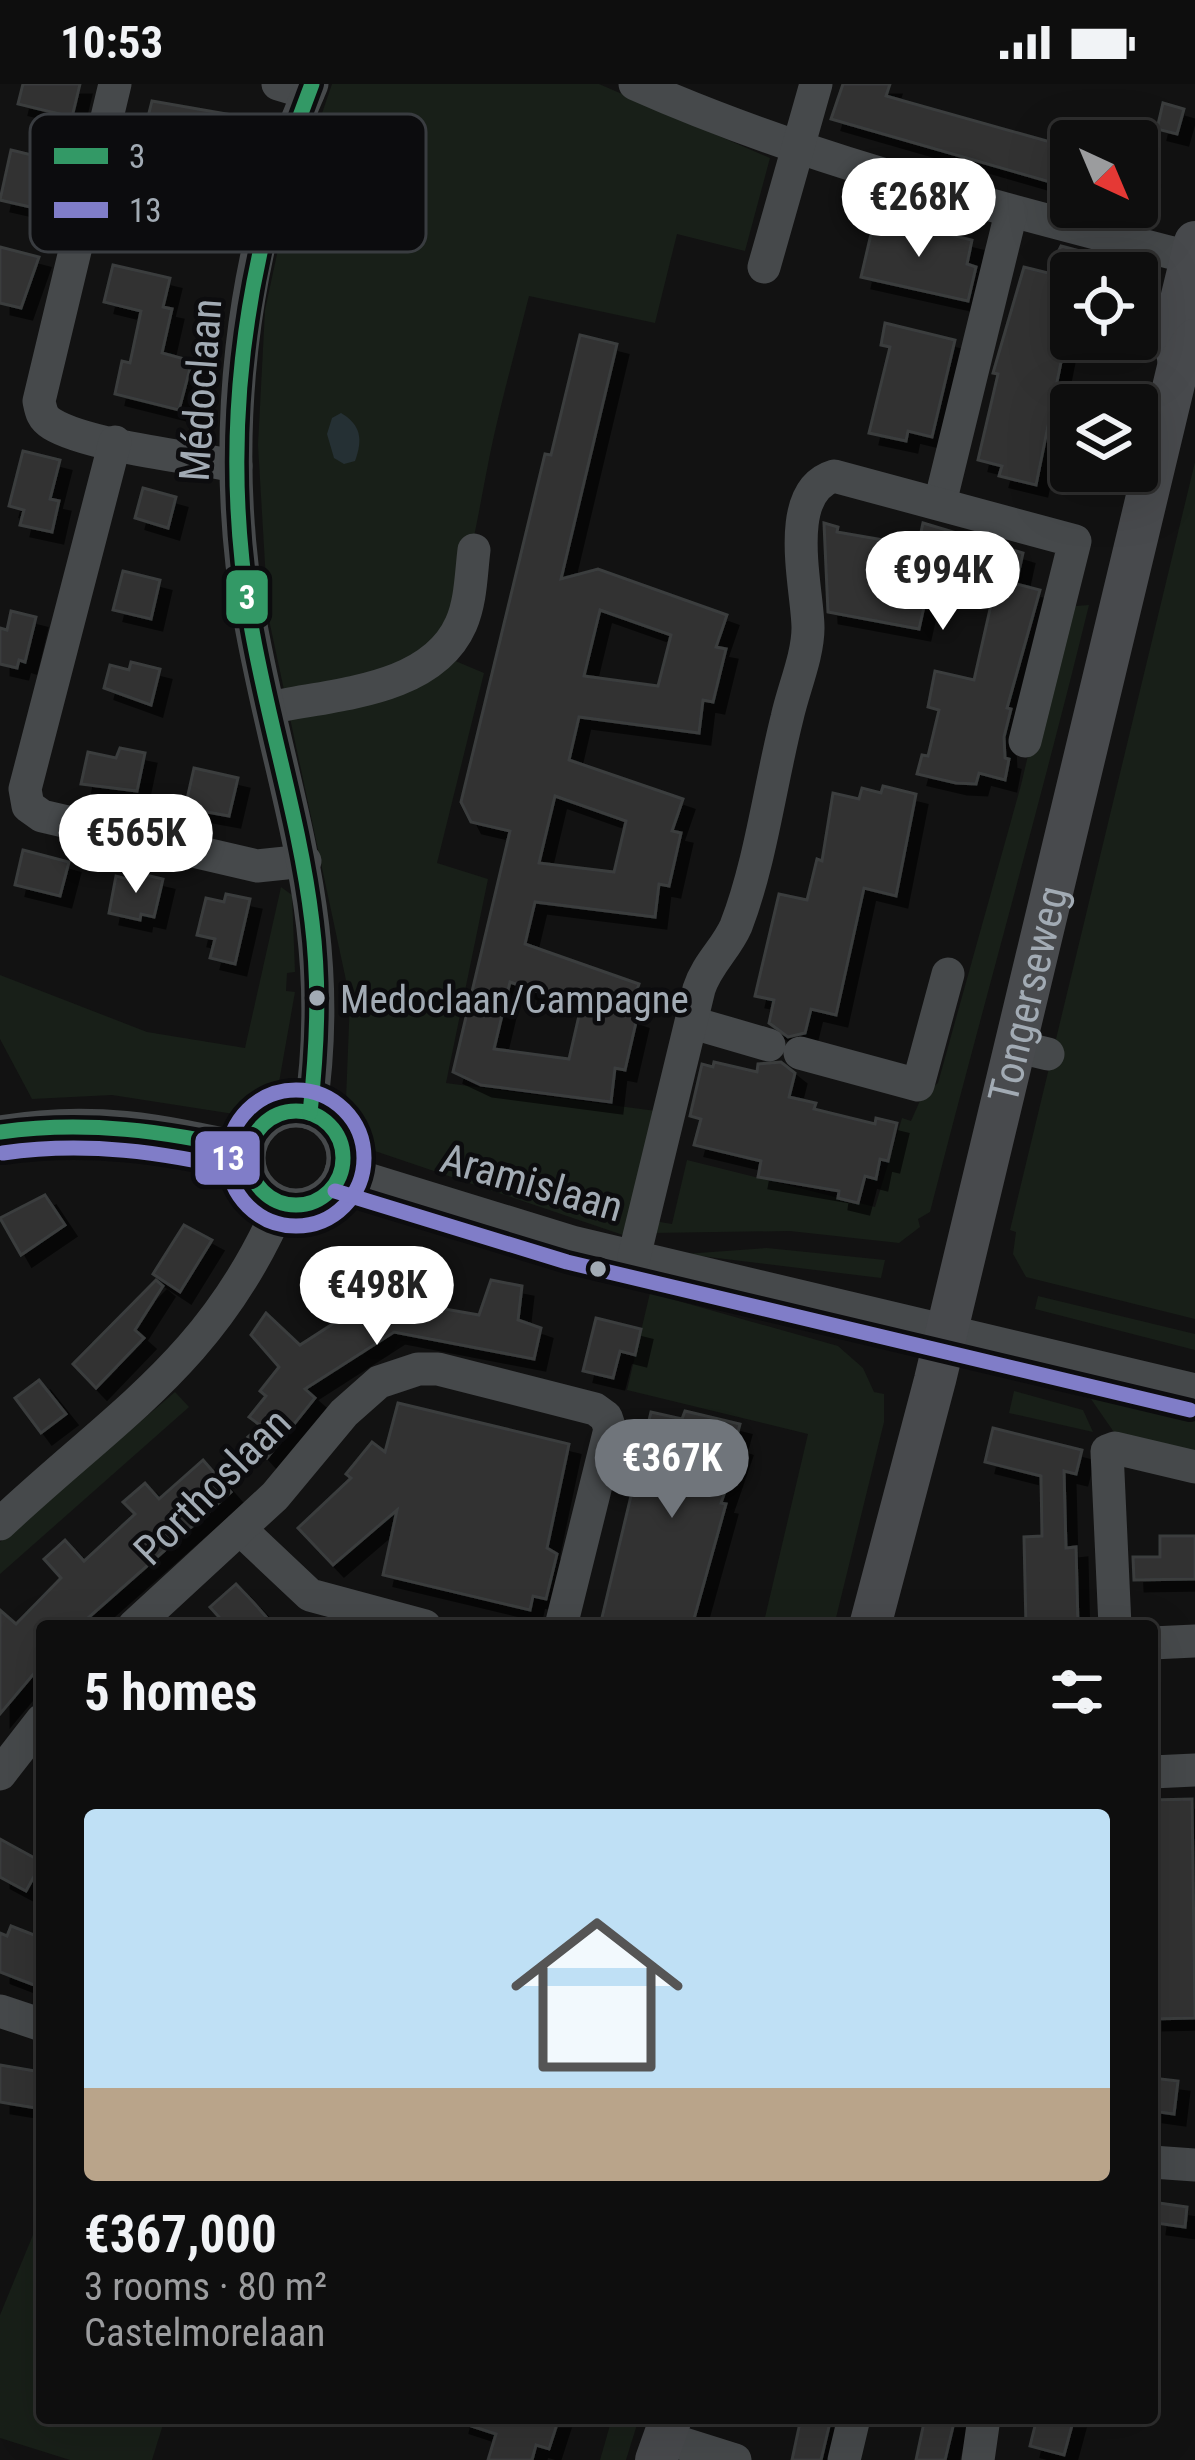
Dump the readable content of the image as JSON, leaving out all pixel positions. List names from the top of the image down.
{
  "streets": {
    "main road": ["Tongerseweg"],
    "street": ["Médoclaan", "Aramislaan", "Porthoslaan"]
  },
  "crossings": [
    ["Médoclaan", "Aramislaan"],
    ["Tongerseweg", "Aramislaan"]
  ],
  "places": ["Medoclaan/Campagne"],
  "lines": ["transit line 3", "transit line 13"],
  "legend": ["3", "13"],
  "north": "bottom right",
  "page": {
    "status": "10:53",
    "price": [
      "€268K",
      "€994K",
      "€565K",
      "€498K",
      "€367K"
    ],
    "heading": "5 homes",
    "list": [
      {
        "name": "€367,000",
        "note": "3 rooms · 80 m² · Castelmorelaan"
      }
    ]
  }
}
